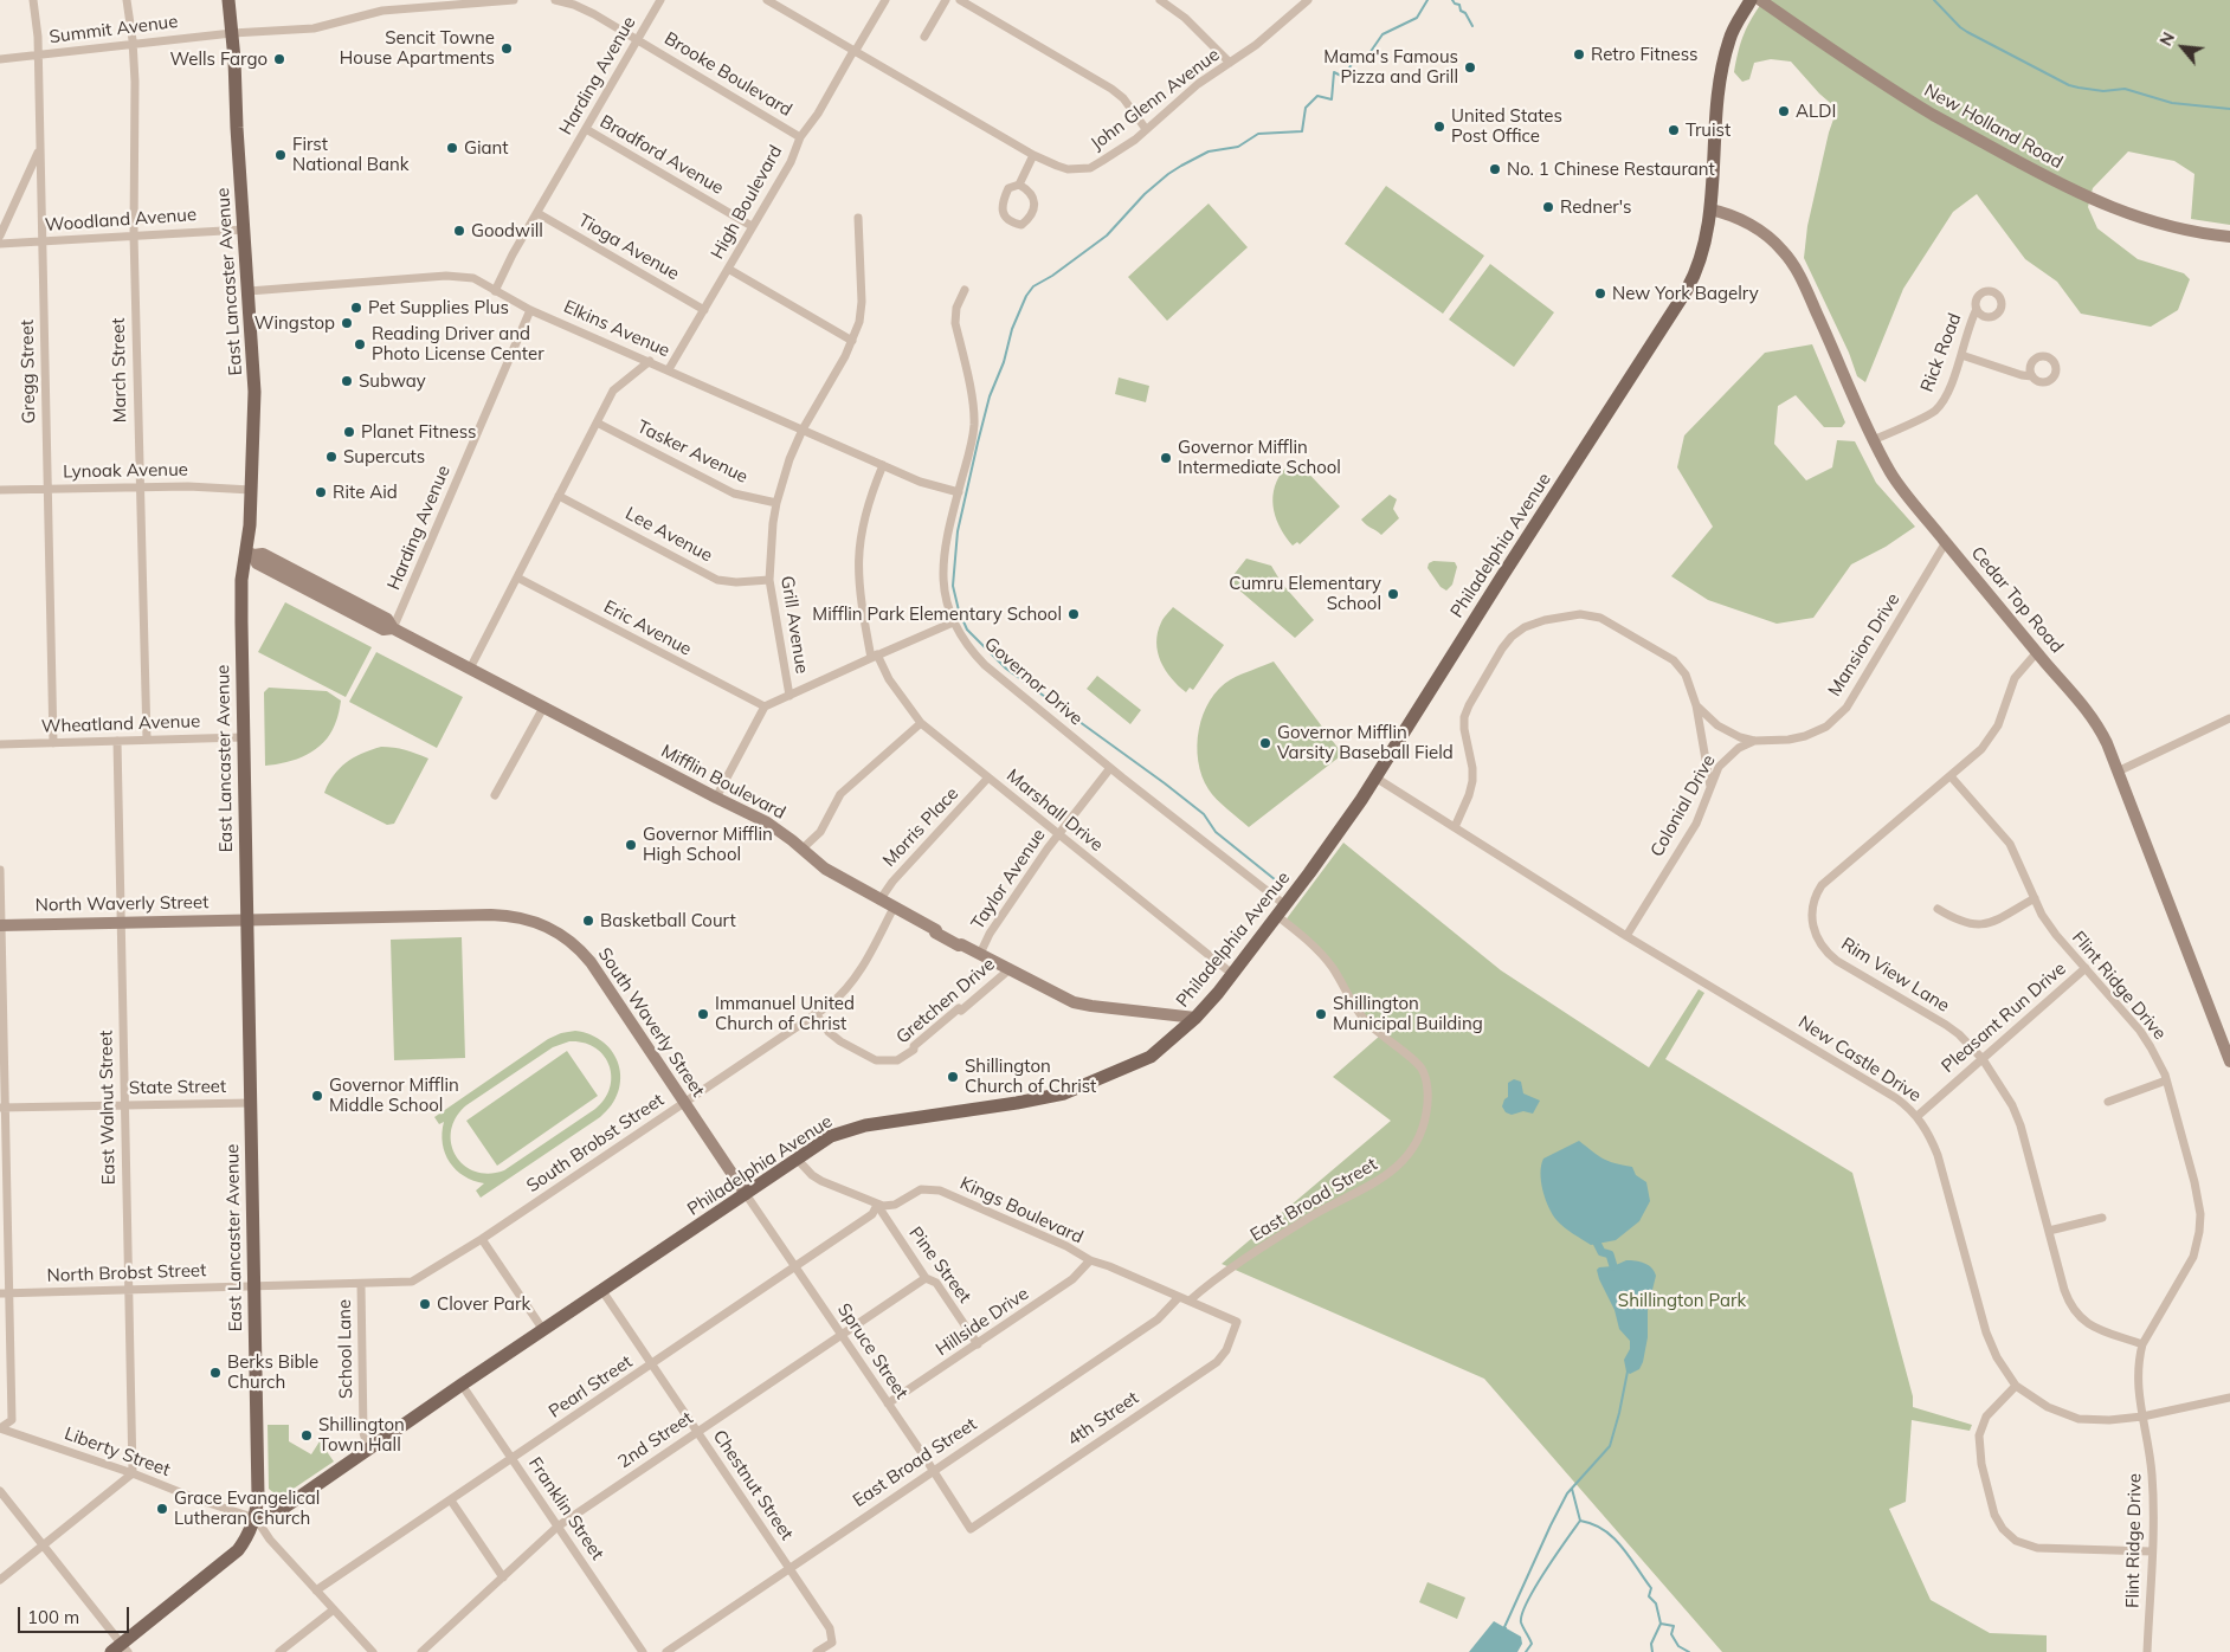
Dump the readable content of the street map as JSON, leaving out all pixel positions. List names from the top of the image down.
{
  "streets": {
    "main road": ["East Lancaster Avenue", "Philadelphia Avenue"],
    "street": [
      "Summit Avenue",
      "Brooke Boulevard",
      "Harding Avenue",
      "John Glenn Avenue",
      "New Holland Road",
      "Bradford Avenue",
      "High Boulevard",
      "Woodland Avenue",
      "Tioga Avenue",
      "Elkins Avenue",
      "Rick Road",
      "March Street",
      "Gregg Street",
      "Tasker Avenue",
      "Lynoak Avenue",
      "Lee Avenue",
      "Cedar Top Road",
      "Grill Avenue",
      "Eric Avenue",
      "Mansion Drive",
      "Governor Drive",
      "Wheatland Avenue",
      "Mifflin Boulevard",
      "Colonial Drive",
      "Marshall Drive",
      "Morris Place",
      "Taylor Avenue",
      "North Waverly Street",
      "Rim View Lane",
      "Flint Ridge Drive",
      "Gretchen Drive",
      "Pleasant Run Drive",
      "South Waverly Street",
      "New Castle Drive",
      "State Street",
      "East Walnut Street",
      "South Brobst Street",
      "East Broad Street",
      "Kings Boulevard",
      "Pine Street",
      "North Brobst Street",
      "Hillside Drive",
      "School Lane",
      "Spruce Street",
      "Pearl Street",
      "4th Street",
      "2nd Street",
      "Liberty Street",
      "Chestnut Street",
      "Franklin Street"
    ]
  },
  "crossings": [
    ["Summit Avenue", "East Lancaster Avenue"],
    ["Summit Avenue", "March Street"],
    ["Summit Avenue", "Gregg Street"],
    ["Brooke Boulevard", "Harding Avenue"],
    ["Brooke Boulevard", "High Boulevard"],
    ["Harding Avenue", "Bradford Avenue"],
    ["Harding Avenue", "Tioga Avenue"],
    ["Harding Avenue", "Elkins Avenue"],
    ["Harding Avenue", "Mifflin Boulevard"],
    ["John Glenn Avenue", "High Boulevard"],
    ["Bradford Avenue", "High Boulevard"],
    ["High Boulevard", "Tioga Avenue"],
    ["High Boulevard", "Elkins Avenue"],
    ["Woodland Avenue", "East Lancaster Avenue"],
    ["Woodland Avenue", "March Street"],
    ["Woodland Avenue", "Gregg Street"],
    ["East Lancaster Avenue", "Elkins Avenue"],
    ["East Lancaster Avenue", "Lynoak Avenue"],
    ["East Lancaster Avenue", "Philadelphia Avenue"],
    ["East Lancaster Avenue", "Wheatland Avenue"],
    ["East Lancaster Avenue", "Mifflin Boulevard"],
    ["East Lancaster Avenue", "North Waverly Street"],
    ["East Lancaster Avenue", "South Waverly Street"],
    ["East Lancaster Avenue", "State Street"],
    ["East Lancaster Avenue", "South Brobst Street"],
    ["East Lancaster Avenue", "North Brobst Street"],
    ["East Lancaster Avenue", "Liberty Street"],
    ["Elkins Avenue", "Grill Avenue"],
    ["Elkins Avenue", "Governor Drive"],
    ["Elkins Avenue", "Marshall Drive"],
    ["Rick Road", "Cedar Top Road"],
    ["March Street", "Lynoak Avenue"],
    ["March Street", "Wheatland Avenue"],
    ["Gregg Street", "Lynoak Avenue"],
    ["Gregg Street", "Wheatland Avenue"],
    ["Tasker Avenue", "Grill Avenue"],
    ["Lee Avenue", "Grill Avenue"],
    ["Philadelphia Avenue", "Cedar Top Road"],
    ["Philadelphia Avenue", "Governor Drive"],
    ["Philadelphia Avenue", "Mifflin Boulevard"],
    ["Philadelphia Avenue", "Marshall Drive"],
    ["Philadelphia Avenue", "South Waverly Street"],
    ["Philadelphia Avenue", "New Castle Drive"],
    ["Philadelphia Avenue", "East Broad Street"],
    ["Philadelphia Avenue", "School Lane"],
    ["Philadelphia Avenue", "Spruce Street"],
    ["Philadelphia Avenue", "Liberty Street"],
    ["Philadelphia Avenue", "Chestnut Street"],
    ["Philadelphia Avenue", "Franklin Street"],
    ["Cedar Top Road", "Mansion Drive"],
    ["Cedar Top Road", "Rim View Lane"],
    ["Grill Avenue", "Eric Avenue"],
    ["Mansion Drive", "Colonial Drive"],
    ["Governor Drive", "Taylor Avenue"],
    ["Governor Drive", "East Broad Street"],
    ["Wheatland Avenue", "East Walnut Street"],
    ["Mifflin Boulevard", "Morris Place"],
    ["Mifflin Boulevard", "Taylor Avenue"],
    ["Mifflin Boulevard", "Gretchen Drive"],
    ["Mifflin Boulevard", "South Brobst Street"],
    ["Colonial Drive", "New Castle Drive"],
    ["Marshall Drive", "Morris Place"],
    ["Marshall Drive", "Taylor Avenue"],
    ["North Waverly Street", "South Waverly Street"],
    ["North Waverly Street", "East Walnut Street"],
    ["Rim View Lane", "Flint Ridge Drive"],
    ["Rim View Lane", "Pleasant Run Drive"],
    ["Flint Ridge Drive", "Pleasant Run Drive"],
    ["Flint Ridge Drive", "New Castle Drive"],
    ["Gretchen Drive", "South Brobst Street"],
    ["Pleasant Run Drive", "New Castle Drive"],
    ["South Waverly Street", "South Brobst Street"],
    ["South Waverly Street", "Spruce Street"],
    ["State Street", "East Walnut Street"],
    ["East Walnut Street", "North Brobst Street"],
    ["East Walnut Street", "Liberty Street"],
    ["South Brobst Street", "North Brobst Street"],
    ["South Brobst Street", "School Lane"],
    ["East Broad Street", "Kings Boulevard"],
    ["East Broad Street", "Spruce Street"],
    ["East Broad Street", "Chestnut Street"],
    ["Kings Boulevard", "Pine Street"],
    ["Kings Boulevard", "Hillside Drive"],
    ["Kings Boulevard", "Pearl Street"],
    ["Kings Boulevard", "4th Street"],
    ["Pine Street", "Hillside Drive"],
    ["Pine Street", "Pearl Street"],
    ["Pine Street", "2nd Street"],
    ["Hillside Drive", "Spruce Street"],
    ["Spruce Street", "Pearl Street"],
    ["Spruce Street", "4th Street"],
    ["Spruce Street", "2nd Street"],
    ["Pearl Street", "Chestnut Street"],
    ["Pearl Street", "Franklin Street"],
    ["2nd Street", "Chestnut Street"],
    ["2nd Street", "Franklin Street"]
  ],
  "parks": ["Shillington Park"],
  "places": [
    "Sencit Towne House Apartments",
    "Retro Fitness",
    "Wells Fargo",
    "Mama's Famous Pizza and Grill",
    "ALDI",
    "United States Post Office",
    "Truist",
    "Giant",
    "First National Bank",
    "No. 1 Chinese Restaurant",
    "Redner's",
    "Goodwill",
    "New York Bagelry",
    "Pet Supplies Plus",
    "Wingstop",
    "Reading Driver and Photo License Center",
    "Subway",
    "Planet Fitness",
    "Supercuts",
    "Governor Mifflin Intermediate School",
    "Rite Aid",
    "Cumru Elementary School",
    "Mifflin Park Elementary School",
    "Governor Mifflin Varsity Baseball Field",
    "Governor Mifflin High School",
    "Basketball Court",
    "Immanuel United Church of Christ",
    "Shillington Municipal Building",
    "Shillington Church of Christ",
    "Governor Mifflin Middle School",
    "Clover Park",
    "Berks Bible Church",
    "Shillington Town Hall",
    "Grace Evangelical Lutheran Church"
  ],
  "scale_bar": "100 m",
  "north": "top left"
}
